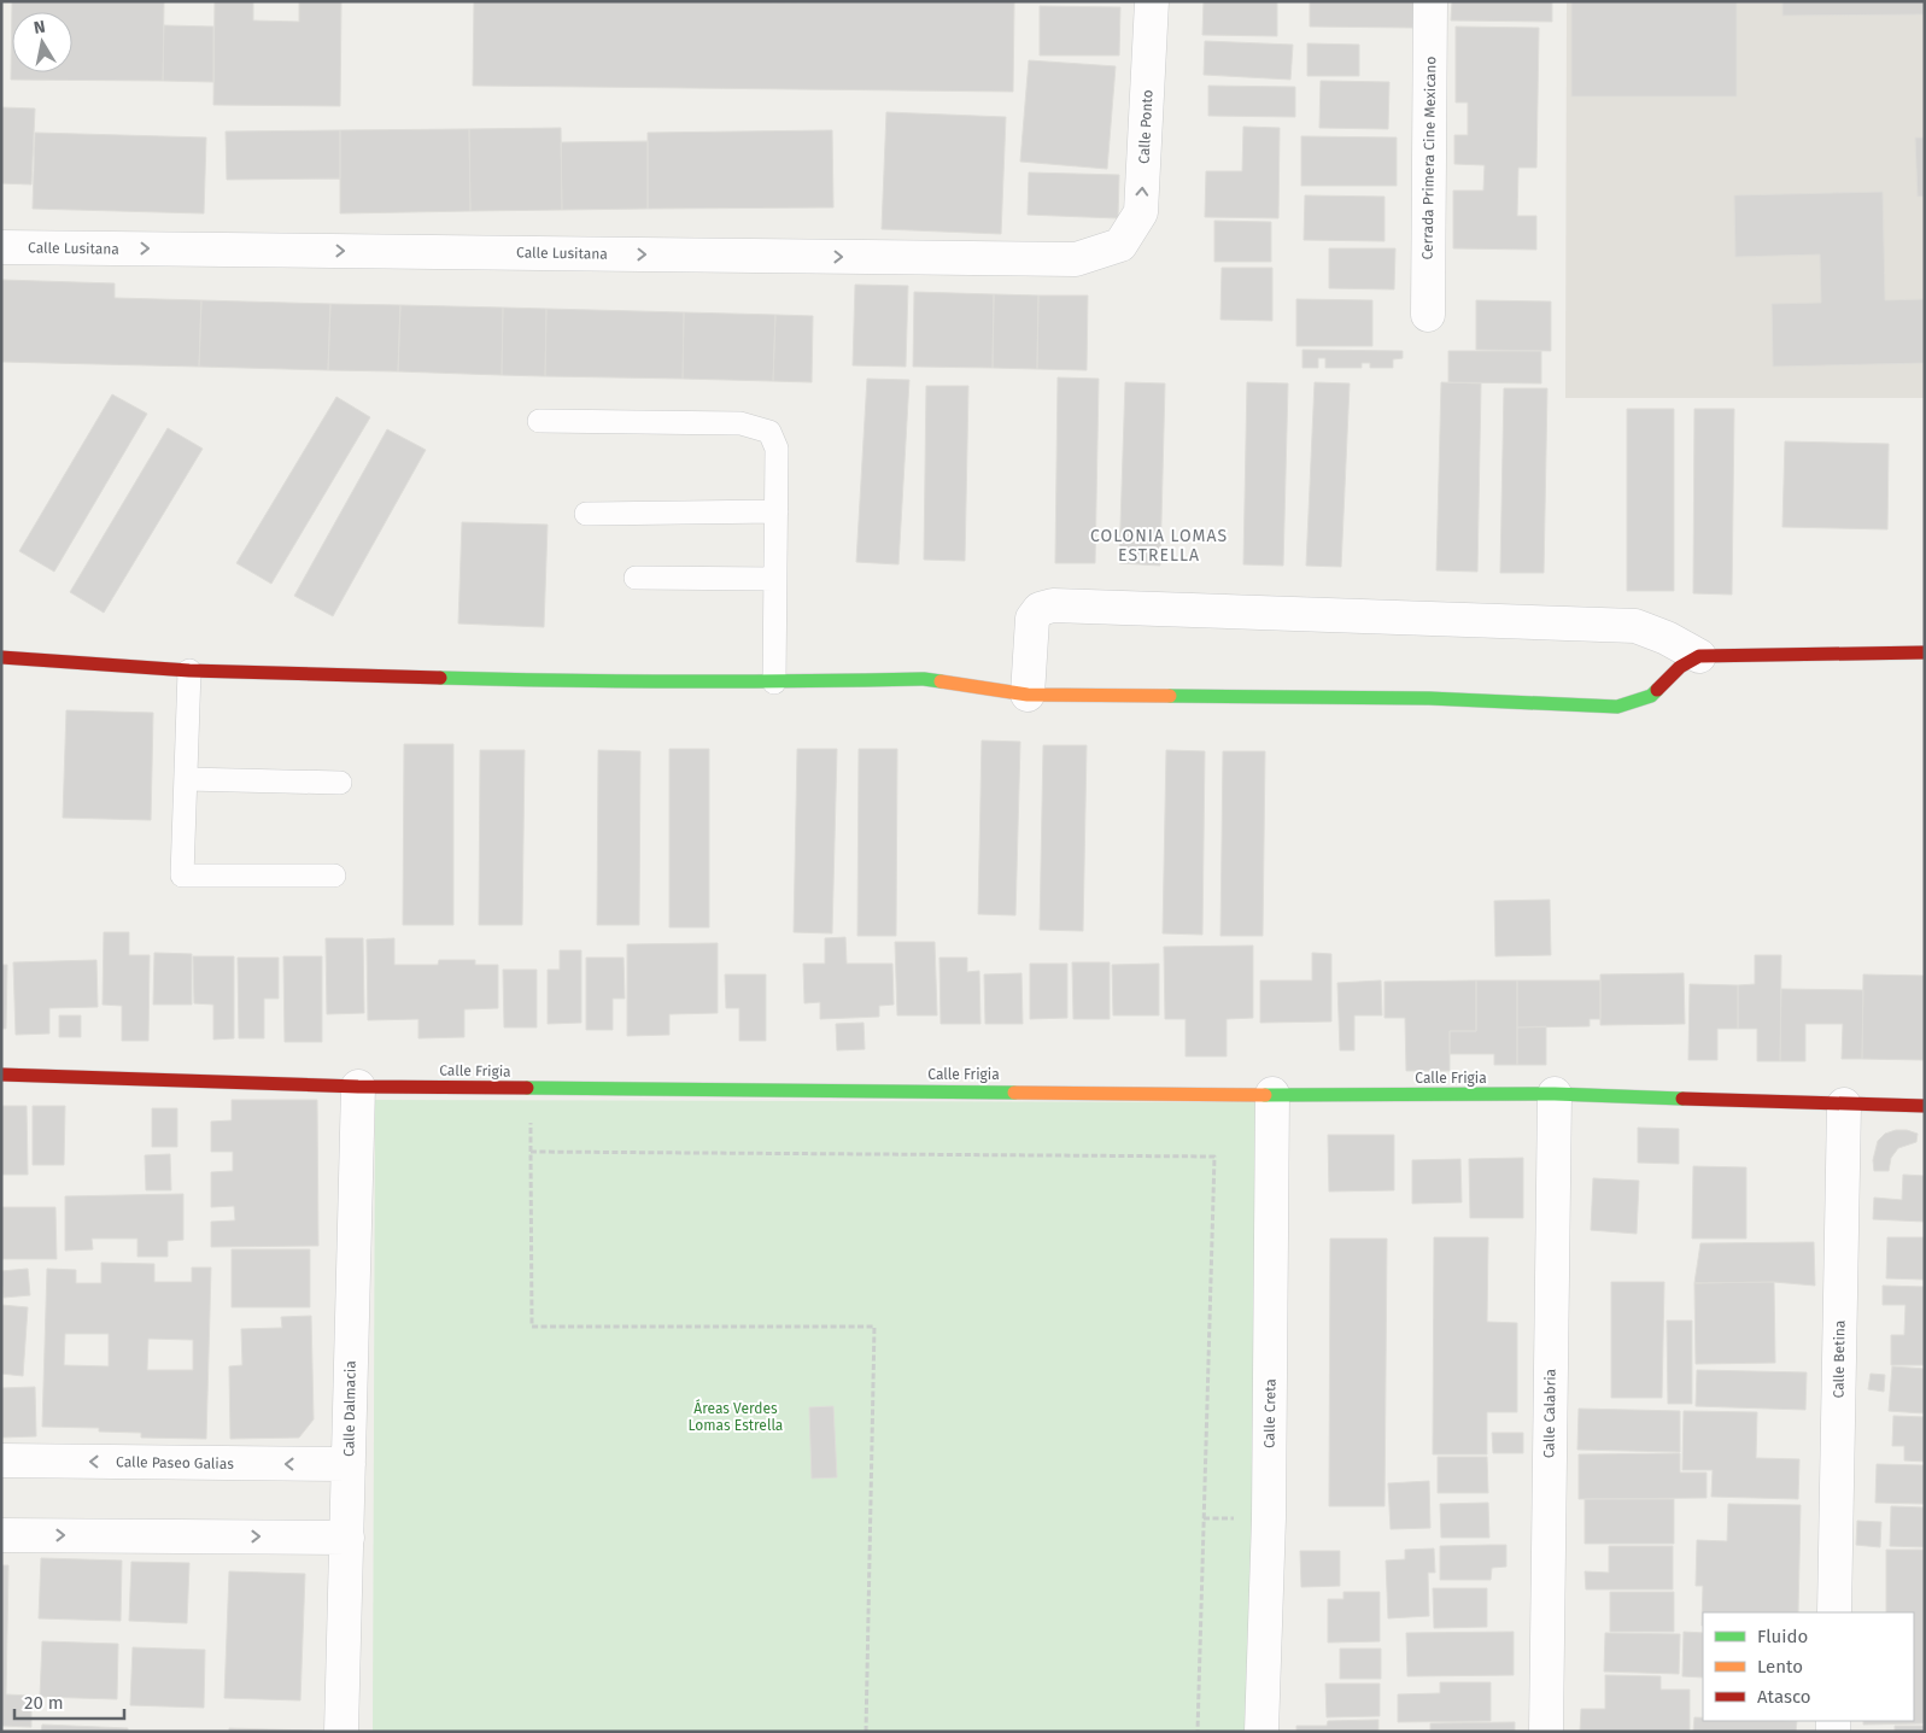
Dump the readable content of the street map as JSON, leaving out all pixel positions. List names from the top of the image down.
{
  "streets": {
    "street": [
      "Calle Ponto",
      "Cerrada Primera Cine Mexicano",
      "Calle Lusitana",
      "Calle Frigia",
      "Calle Betina",
      "Calle Dalmacia",
      "Calle Creta",
      "Calle Calabria",
      "Calle Paseo Galias"
    ]
  },
  "crossings": [
    ["Calle Ponto", "Calle Lusitana"],
    ["Calle Frigia", "Calle Betina"],
    ["Calle Frigia", "Calle Dalmacia"],
    ["Calle Frigia", "Calle Creta"],
    ["Calle Frigia", "Calle Calabria"],
    ["Calle Dalmacia", "Calle Paseo Galias"]
  ],
  "one_way": ["Calle Ponto", "Calle Lusitana"],
  "districts": ["COLONIA LOMAS ESTRELLA"],
  "parks": ["Áreas Verdes Lomas Estrella"],
  "legend": ["Fluido", "Lento", "Atasco"],
  "scale_bar": "20 m",
  "north": "top"
}
